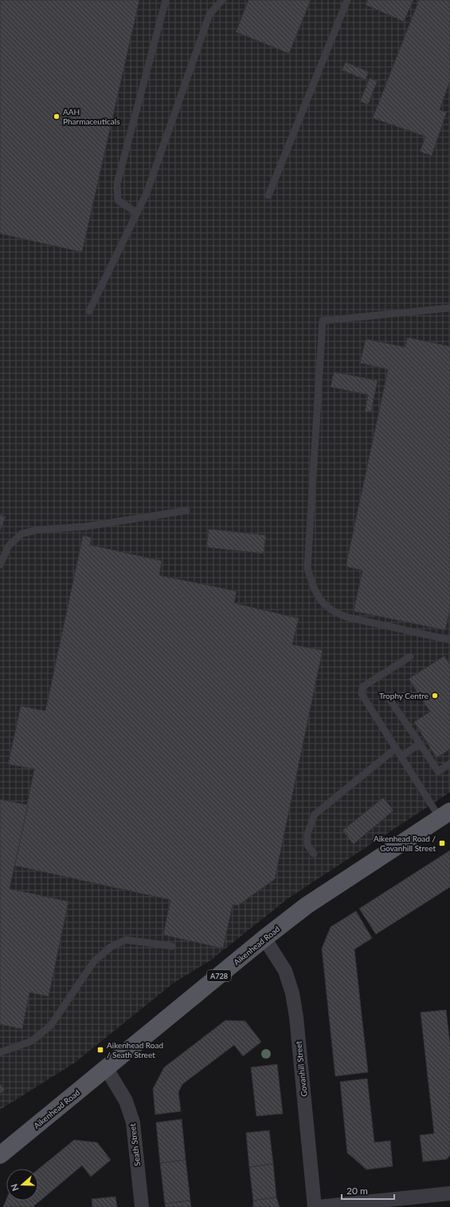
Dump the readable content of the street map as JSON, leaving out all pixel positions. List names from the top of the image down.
{
  "streets": {
    "main road": ["Aikenhead Road", "A728"],
    "street": ["Govanhill Street", "Seath Street"]
  },
  "crossings": [
    ["Aikenhead Road", "Govanhill Street"],
    ["Aikenhead Road", "Seath Street"]
  ],
  "places": {
    "other": ["AAH Pharmaceuticals", "Trophy Centre"],
    "transit": ["Aikenhead Road / Govanhill Street", "Aikenhead Road / Seath Street"]
  },
  "scale_bar": "20 m",
  "north": "left"
}
